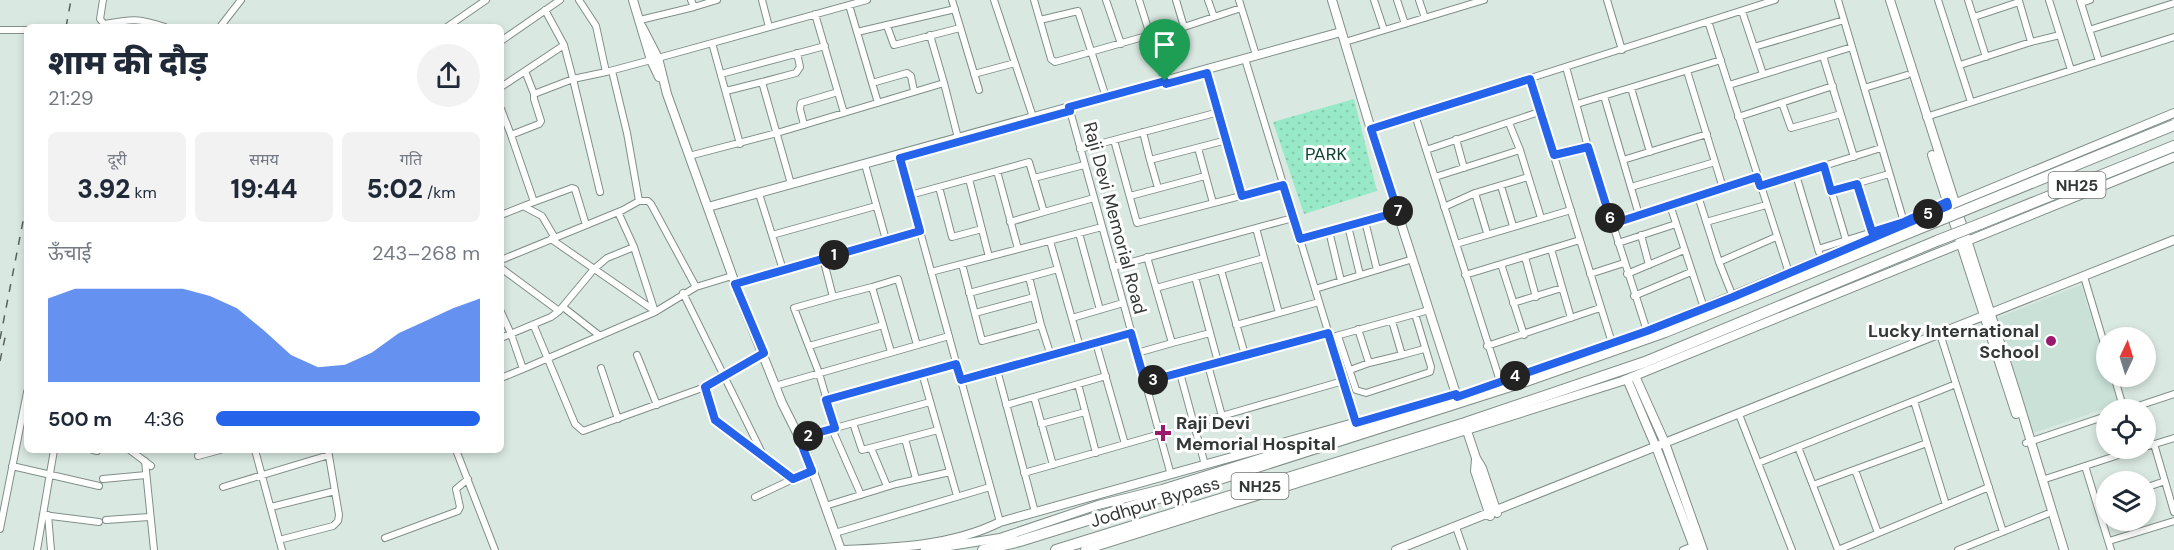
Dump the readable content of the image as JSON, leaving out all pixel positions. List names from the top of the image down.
{
  "streets": {
    "highway": ["NH25", "Jodhpur Bypass"],
    "street": ["Raji Devi Memorial Road"]
  },
  "parks": ["PARK"],
  "places": {
    "other": ["Lucky International School"],
    "health": ["Raji Devi Memorial Hospital"]
  },
  "north": "top",
  "page": {
    "heading": ["शाम की दौड़", "21:29"],
    "stats": [
      ["दूरी", "3.92 km"],
      ["समय", "19:44"],
      ["गति", "5:02 /km"]
    ],
    "pins": [
      "7",
      "5",
      "6",
      "1",
      "4",
      "3",
      "2"
    ],
    "chart": ["ऊँचाई", "243–268 m"],
    "list": [
      {
        "name": "500 m",
        "note": "4:36"
      }
    ]
  }
}
